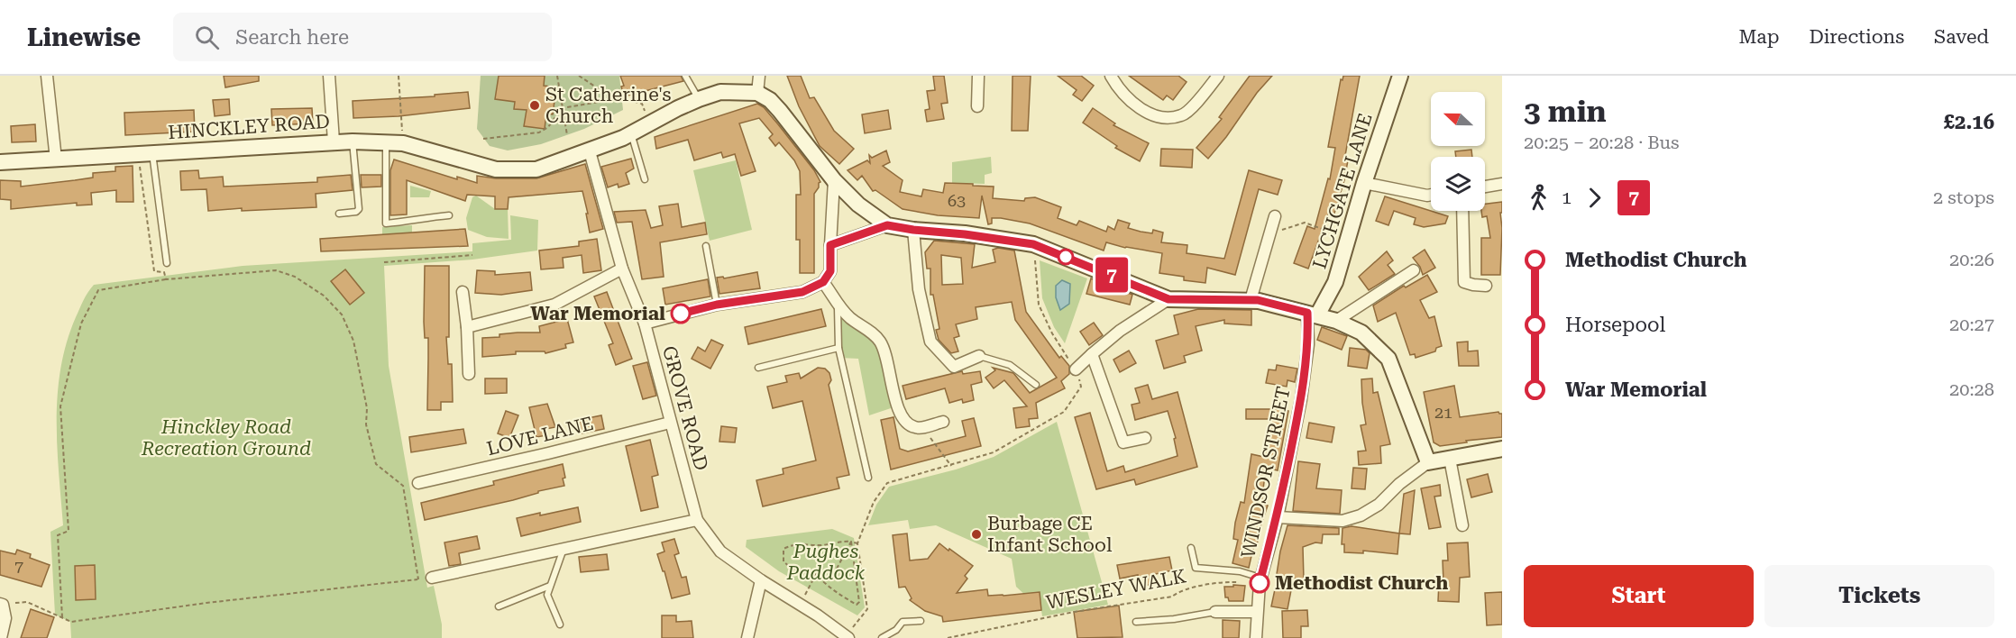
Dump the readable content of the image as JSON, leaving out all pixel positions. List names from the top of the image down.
{
  "streets": {
    "main road": ["HINCKLEY ROAD", "LYCHGATE LANE"],
    "street": ["GROVE ROAD", "LOVE LANE", "WINDSOR STREET"],
    "path": ["WESLEY WALK"]
  },
  "crossings": [
    ["HINCKLEY ROAD", "GROVE ROAD"],
    ["LYCHGATE LANE", "WINDSOR STREET"],
    ["GROVE ROAD", "LOVE LANE"],
    ["WINDSOR STREET", "WESLEY WALK"]
  ],
  "parks": ["Hinckley Road Recreation Ground", "Pughes Paddock"],
  "places": [
    "St Catherine's Church",
    "War Memorial",
    "Burbage CE Infant School",
    "Methodist Church"
  ],
  "lines": ["bus line 7"],
  "house_numbers": ["63", "21", "7"],
  "north": "left",
  "page": {
    "header": "Linewise",
    "search": "Search here",
    "nav": ["Map", "Directions", "Saved"],
    "on_map": "7",
    "heading": ["3 min", "20:25 – 20:28 · Bus", "£2.16"],
    "legs": ["1", "7", "2 stops"],
    "list": [
      {
        "name": "Methodist Church",
        "value": "20:26"
      },
      {
        "name": "Horsepool",
        "value": "20:27"
      },
      {
        "name": "War Memorial",
        "value": "20:28"
      }
    ],
    "buttons": ["Start", "Tickets"]
  }
}
